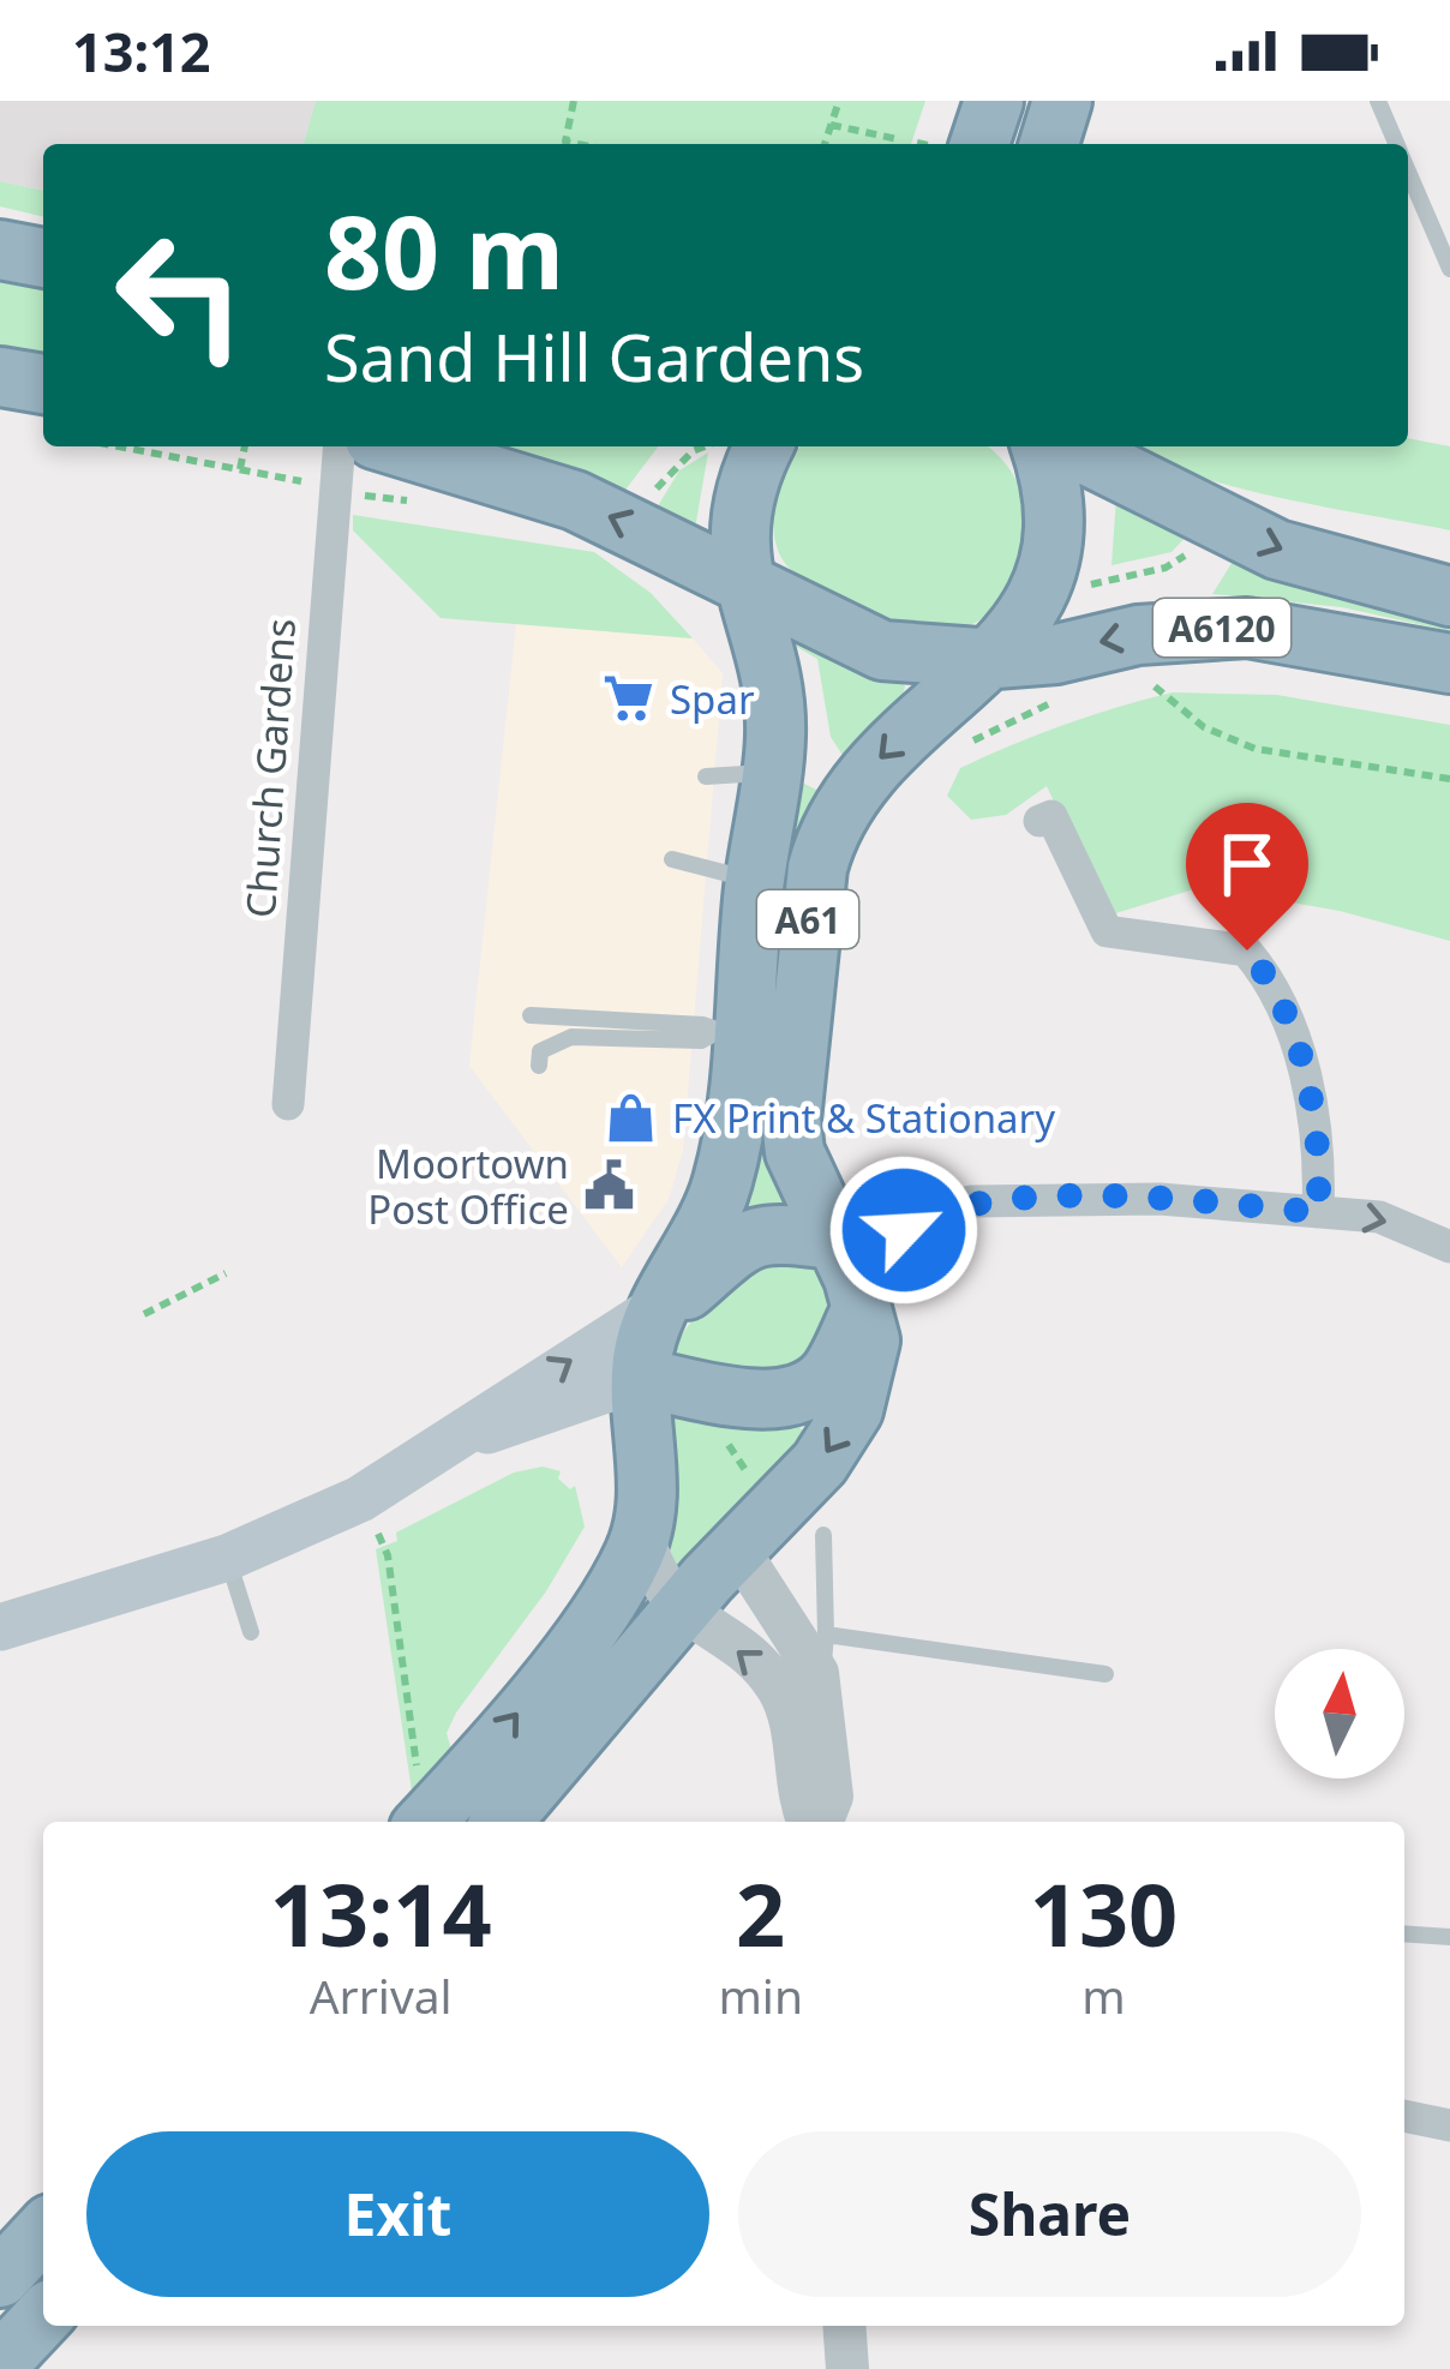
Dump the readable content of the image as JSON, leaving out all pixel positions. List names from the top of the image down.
{
  "streets": {
    "highway": ["A6120", "A61"],
    "street": ["Church Gardens"]
  },
  "crossings": [
    ["A6120", "A61"]
  ],
  "places": {
    "supermarket": ["Spar"],
    "shop": ["FX Print & Stationary"],
    "public building": ["Moortown Post Office"]
  },
  "north": "top",
  "page": {
    "status": "13:12",
    "turn": ["80 m", "Sand Hill Gardens"],
    "eta": [
      "13:14",
      "Arrival",
      "2",
      "min",
      "130",
      "m"
    ],
    "buttons": ["Exit", "Share"]
  }
}
